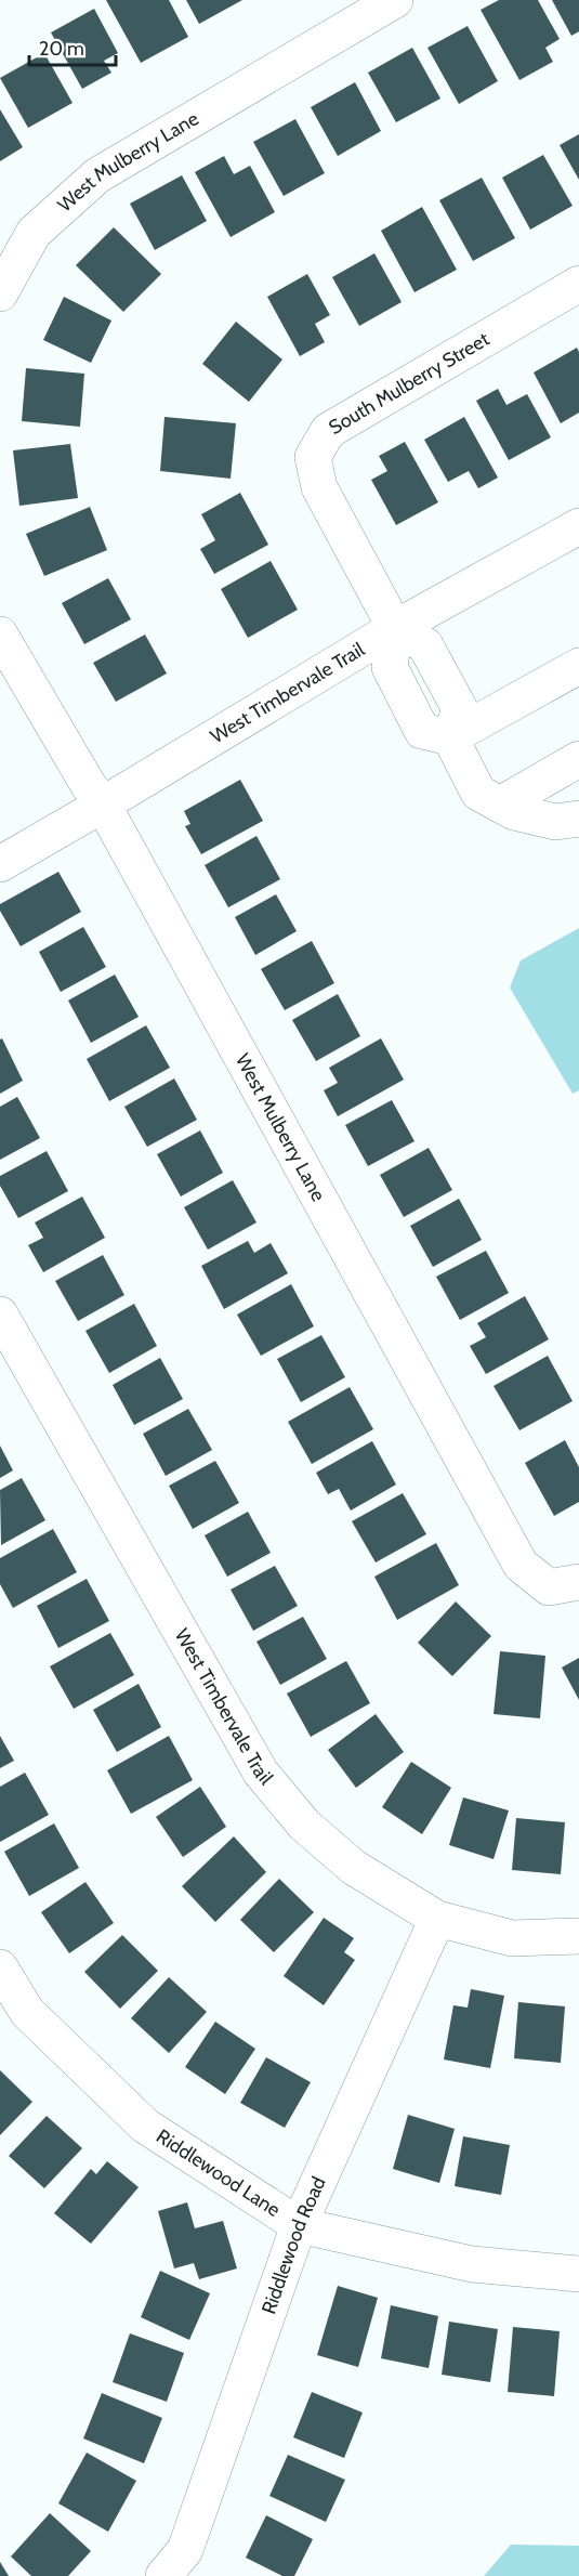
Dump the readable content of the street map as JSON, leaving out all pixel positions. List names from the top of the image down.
{
  "streets": {
    "street": [
      "West Mulberry Lane",
      "South Mulberry Street",
      "West Timbervale Trail",
      "Riddlewood Lane",
      "Riddlewood Road"
    ]
  },
  "crossings": [
    ["West Mulberry Lane", "West Timbervale Trail"],
    ["South Mulberry Street", "West Timbervale Trail"],
    ["West Timbervale Trail", "Riddlewood Road"],
    ["Riddlewood Lane", "Riddlewood Road"]
  ],
  "scale_bar": "20 m"
}
